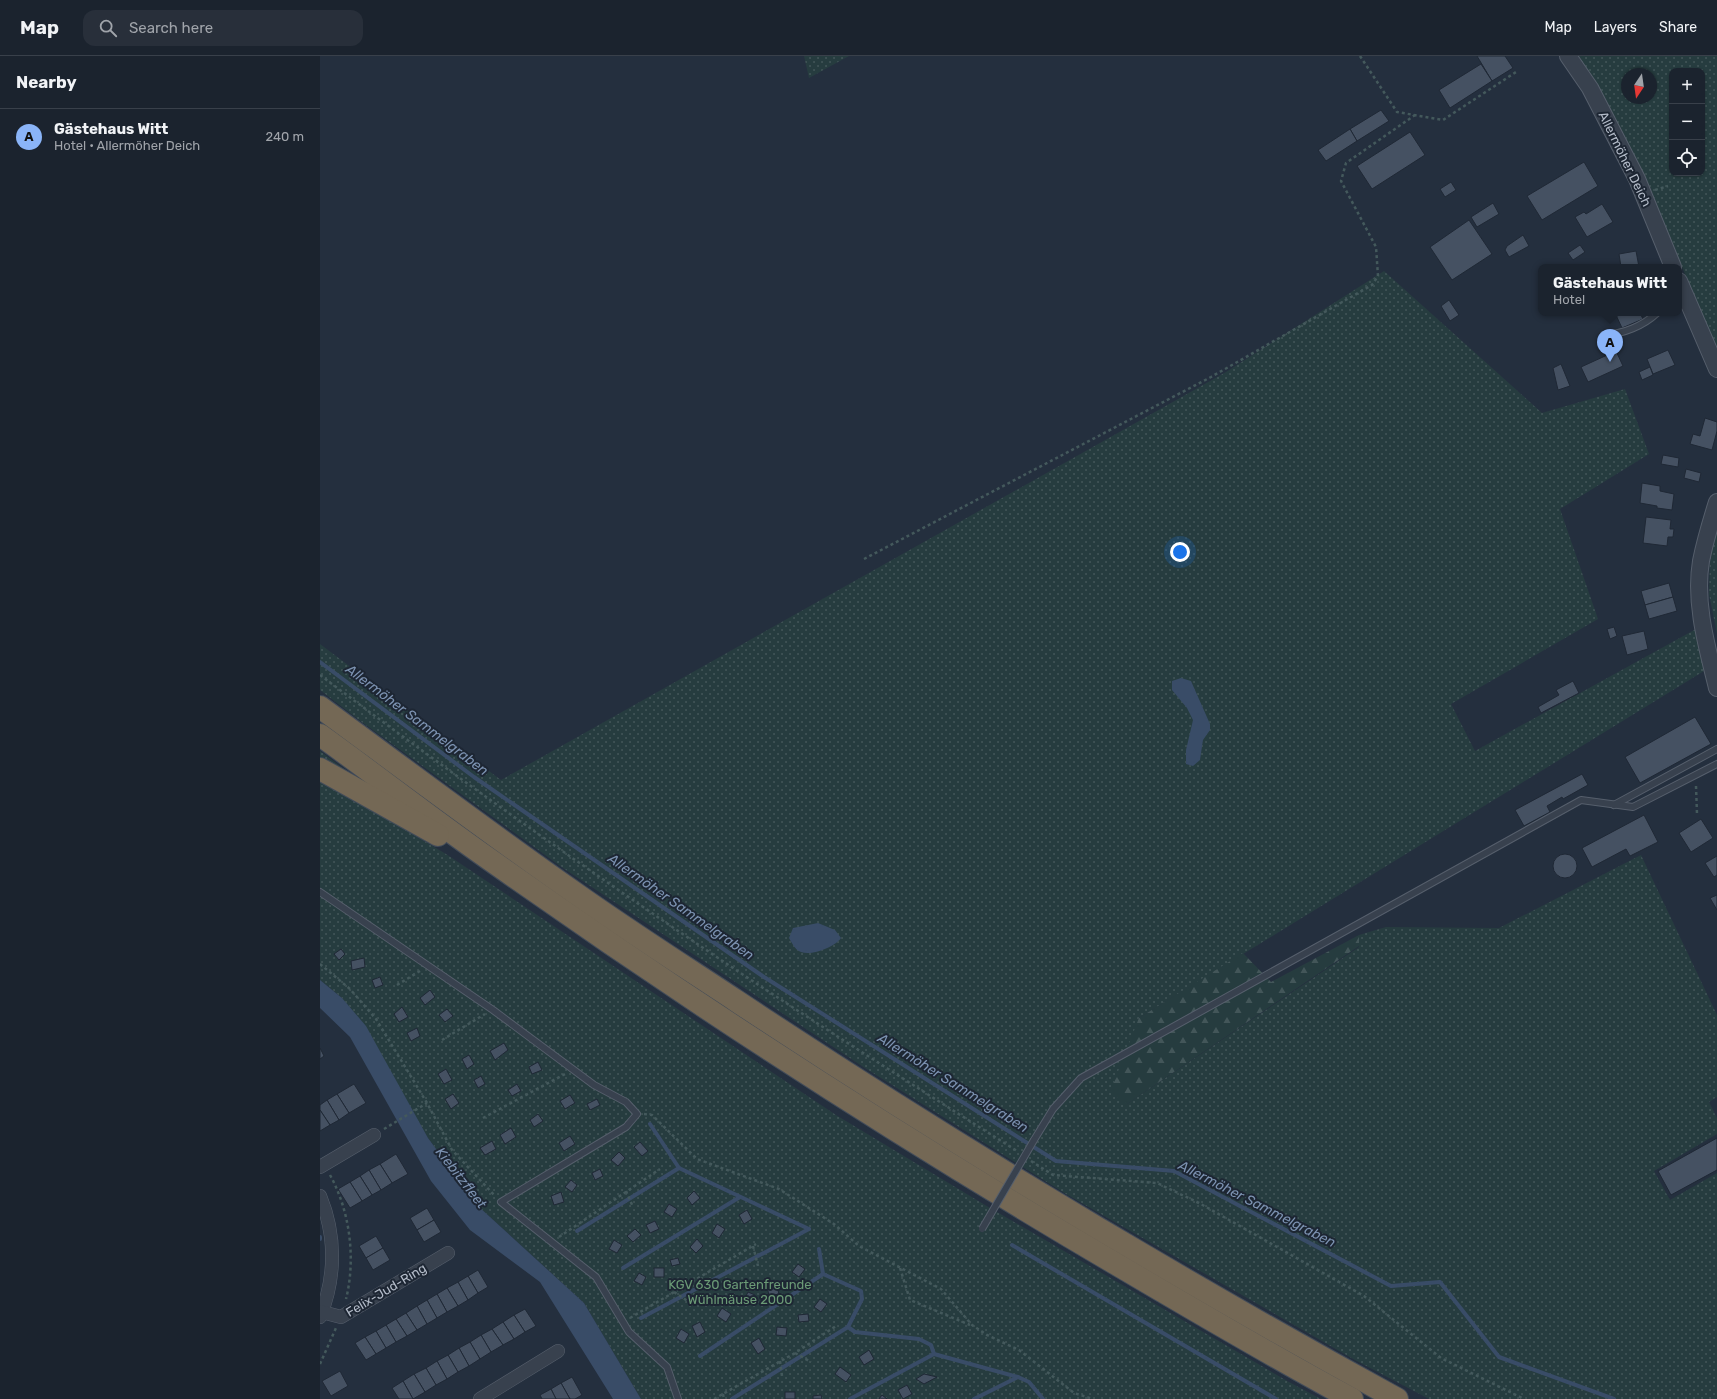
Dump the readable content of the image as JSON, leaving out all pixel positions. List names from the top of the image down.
{
  "streets": {
    "street": ["Allermöher Deich", "Felix-Jud-Ring"]
  },
  "water": ["Allermöher Sammelgraben", "Kiebitzfleet"],
  "parks": ["KGV 630 Gartenfreunde Wühlmäuse 2000"],
  "north": "bottom",
  "page": {
    "header": "Map",
    "search": "Search here",
    "nav": ["Map", "Layers", "Share"],
    "heading": "Nearby",
    "map_buttons": ["+", "−"],
    "list": [
      {
        "mark": "A",
        "name": "Gästehaus Witt",
        "note": "Hotel · Allermöher Deich",
        "value": "240 m"
      }
    ],
    "popup": ["Gästehaus Witt", "Hotel"],
    "pins": "A"
  }
}
